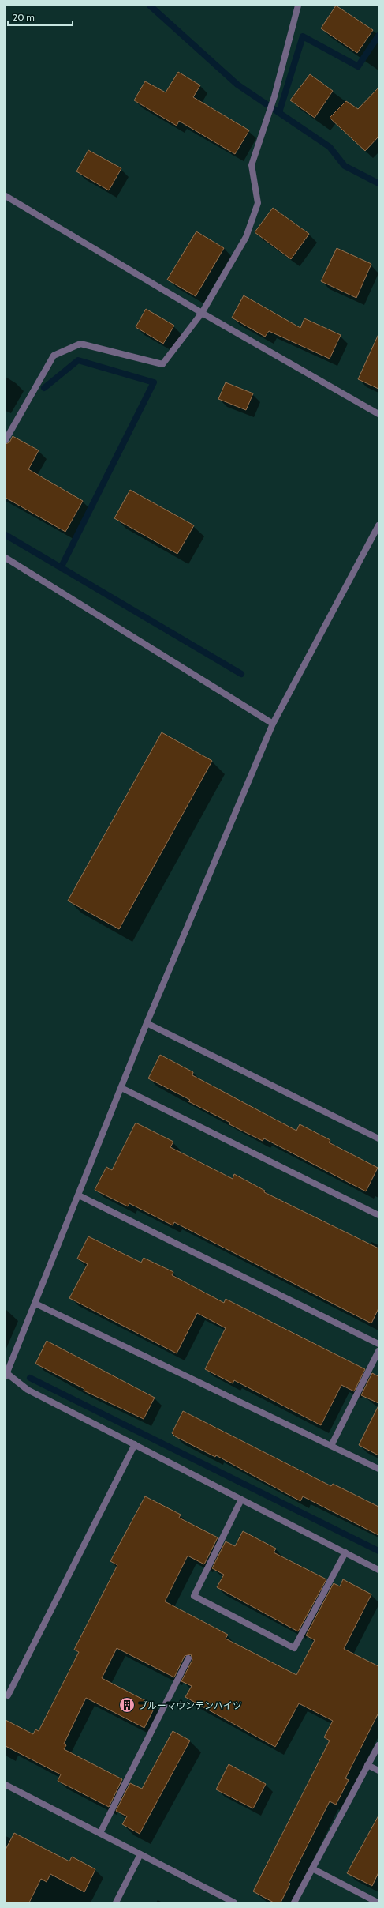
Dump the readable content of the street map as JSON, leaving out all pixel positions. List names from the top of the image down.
{
  "places": {
    "building": ["ブルーマウンテンハイツ"]
  },
  "scale_bar": "20 m"
}
